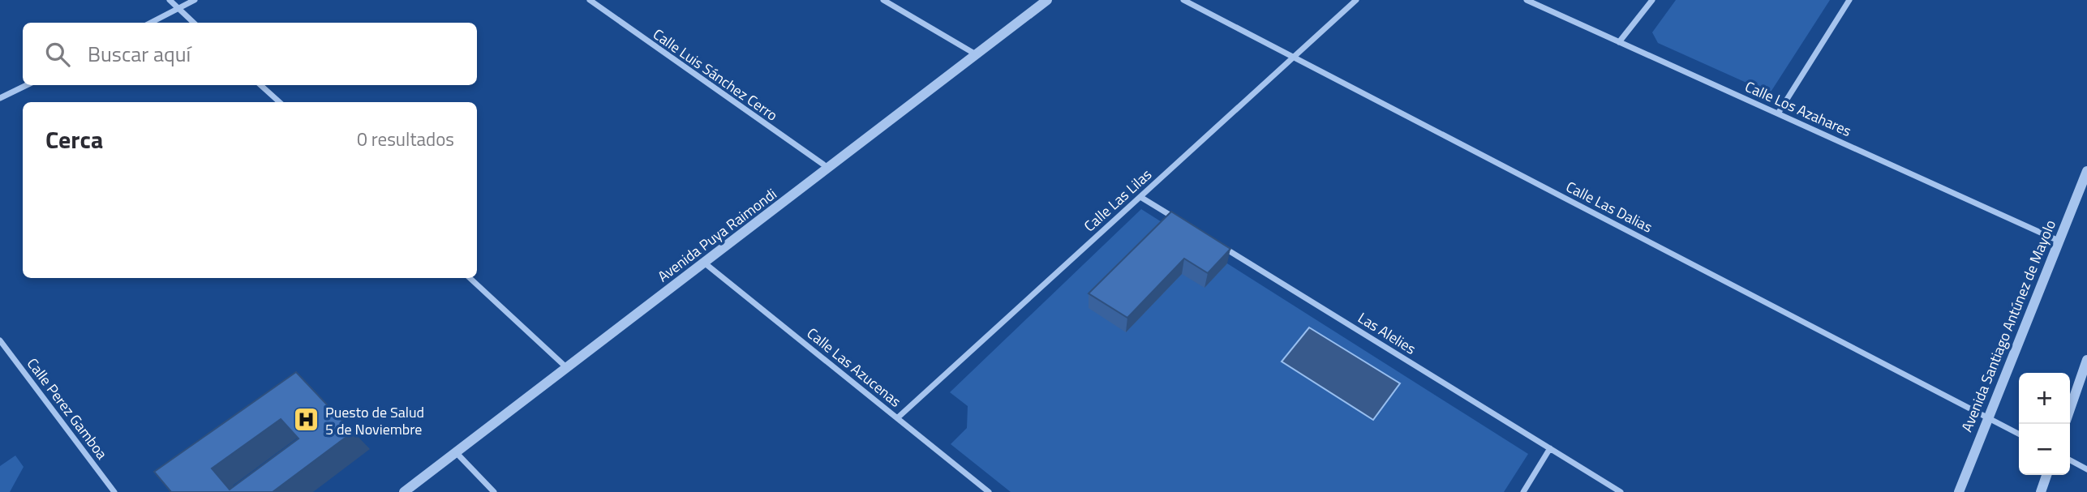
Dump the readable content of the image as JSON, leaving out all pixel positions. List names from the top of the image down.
{
  "streets": {
    "street": [
      "Calle Luis Sánchez Cerro",
      "Calle Los Azahares",
      "Calle Las Lilas",
      "Calle Las Dalias",
      "Avenida Puya Raimondi",
      "Avenida Santiago Antúnez de Mayolo",
      "Las Alelies",
      "Calle Las Azucenas",
      "Calle Perez Gamboa"
    ]
  },
  "crossings": [
    ["Calle Luis Sánchez Cerro", "Avenida Puya Raimondi"],
    ["Calle Los Azahares", "Avenida Santiago Antúnez de Mayolo"],
    ["Calle Las Lilas", "Calle Las Dalias"],
    ["Calle Las Lilas", "Calle Las Azucenas"],
    ["Calle Las Dalias", "Avenida Santiago Antúnez de Mayolo"],
    ["Avenida Puya Raimondi", "Calle Las Azucenas"]
  ],
  "places": {
    "hospital": ["Puesto de Salud 5 de Noviembre"]
  },
  "page": {
    "search": "Buscar aquí",
    "heading": ["Cerca", "0 resultados"],
    "map_buttons": ["+", "−"]
  }
}
